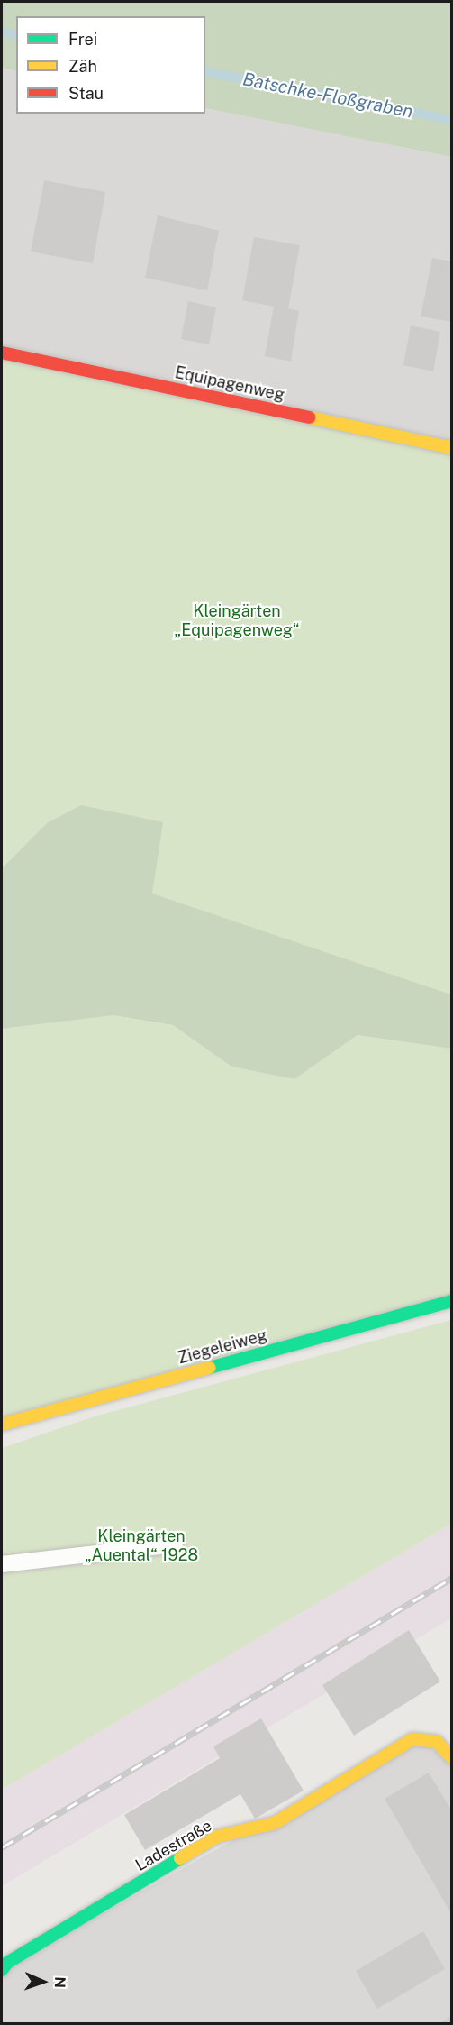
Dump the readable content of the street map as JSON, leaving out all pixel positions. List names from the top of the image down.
{
  "streets": {
    "street": ["Equipagenweg", "Ziegeleiweg", "Ladestraße"]
  },
  "water": ["Batschke‐Floßgraben"],
  "parks": ["Kleingärten „Equipagenweg“", "Kleingärten „Auental“ 1928"],
  "legend": ["Frei", "Zäh", "Stau"],
  "north": "right"
}
